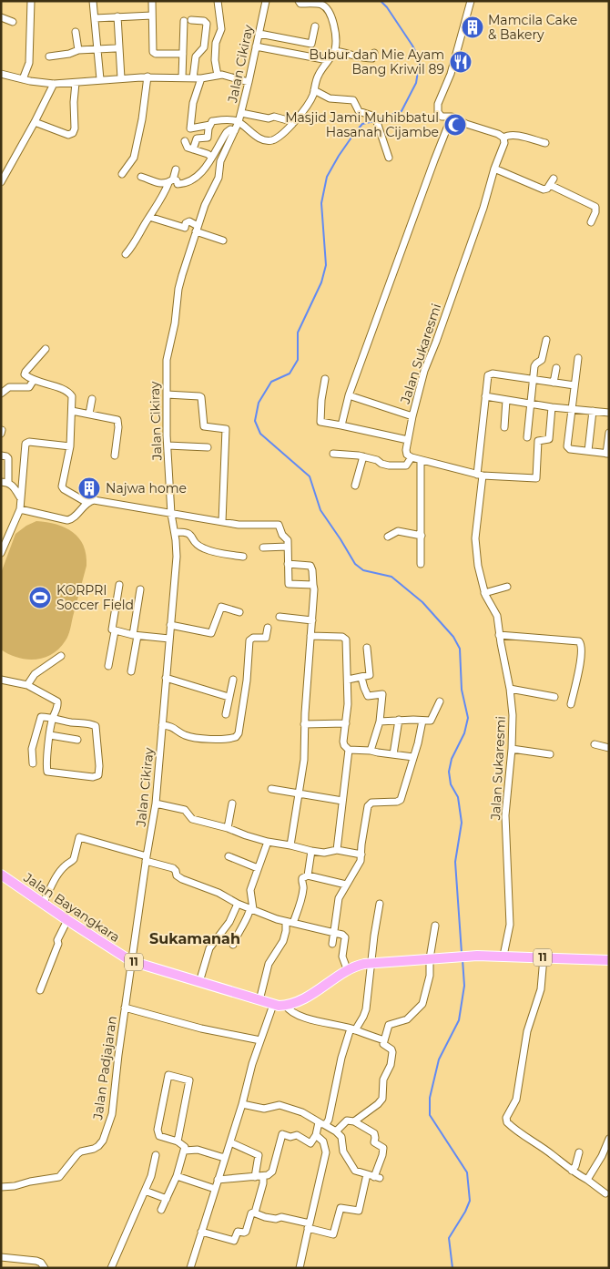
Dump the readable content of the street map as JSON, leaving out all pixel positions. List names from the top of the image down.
{
  "streets": {
    "highway": ["Jalan Bayangkara", "11"],
    "street": ["Jalan Cikiray", "Jalan Sukaresmi", "Jalan Padjajaran"]
  },
  "crossings": [
    ["Jalan Cikiray", "Jalan Bayangkara"],
    ["Jalan Cikiray", "Jalan Padjajaran"],
    ["Jalan Sukaresmi", "11"],
    ["Jalan Bayangkara", "11"],
    ["Jalan Bayangkara", "Jalan Padjajaran"]
  ],
  "districts": ["Sukamanah"],
  "places": {
    "building": ["Mamcila Cake & Bakery", "Najwa home"],
    "restaurant": ["Bubur dan Mie Ayam Bang Kriwil 89"],
    "mosque": ["Masjid Jami Muhibbatul Hasanah Cijambe"],
    "sports": ["KORPRI Soccer Field"]
  }
}
